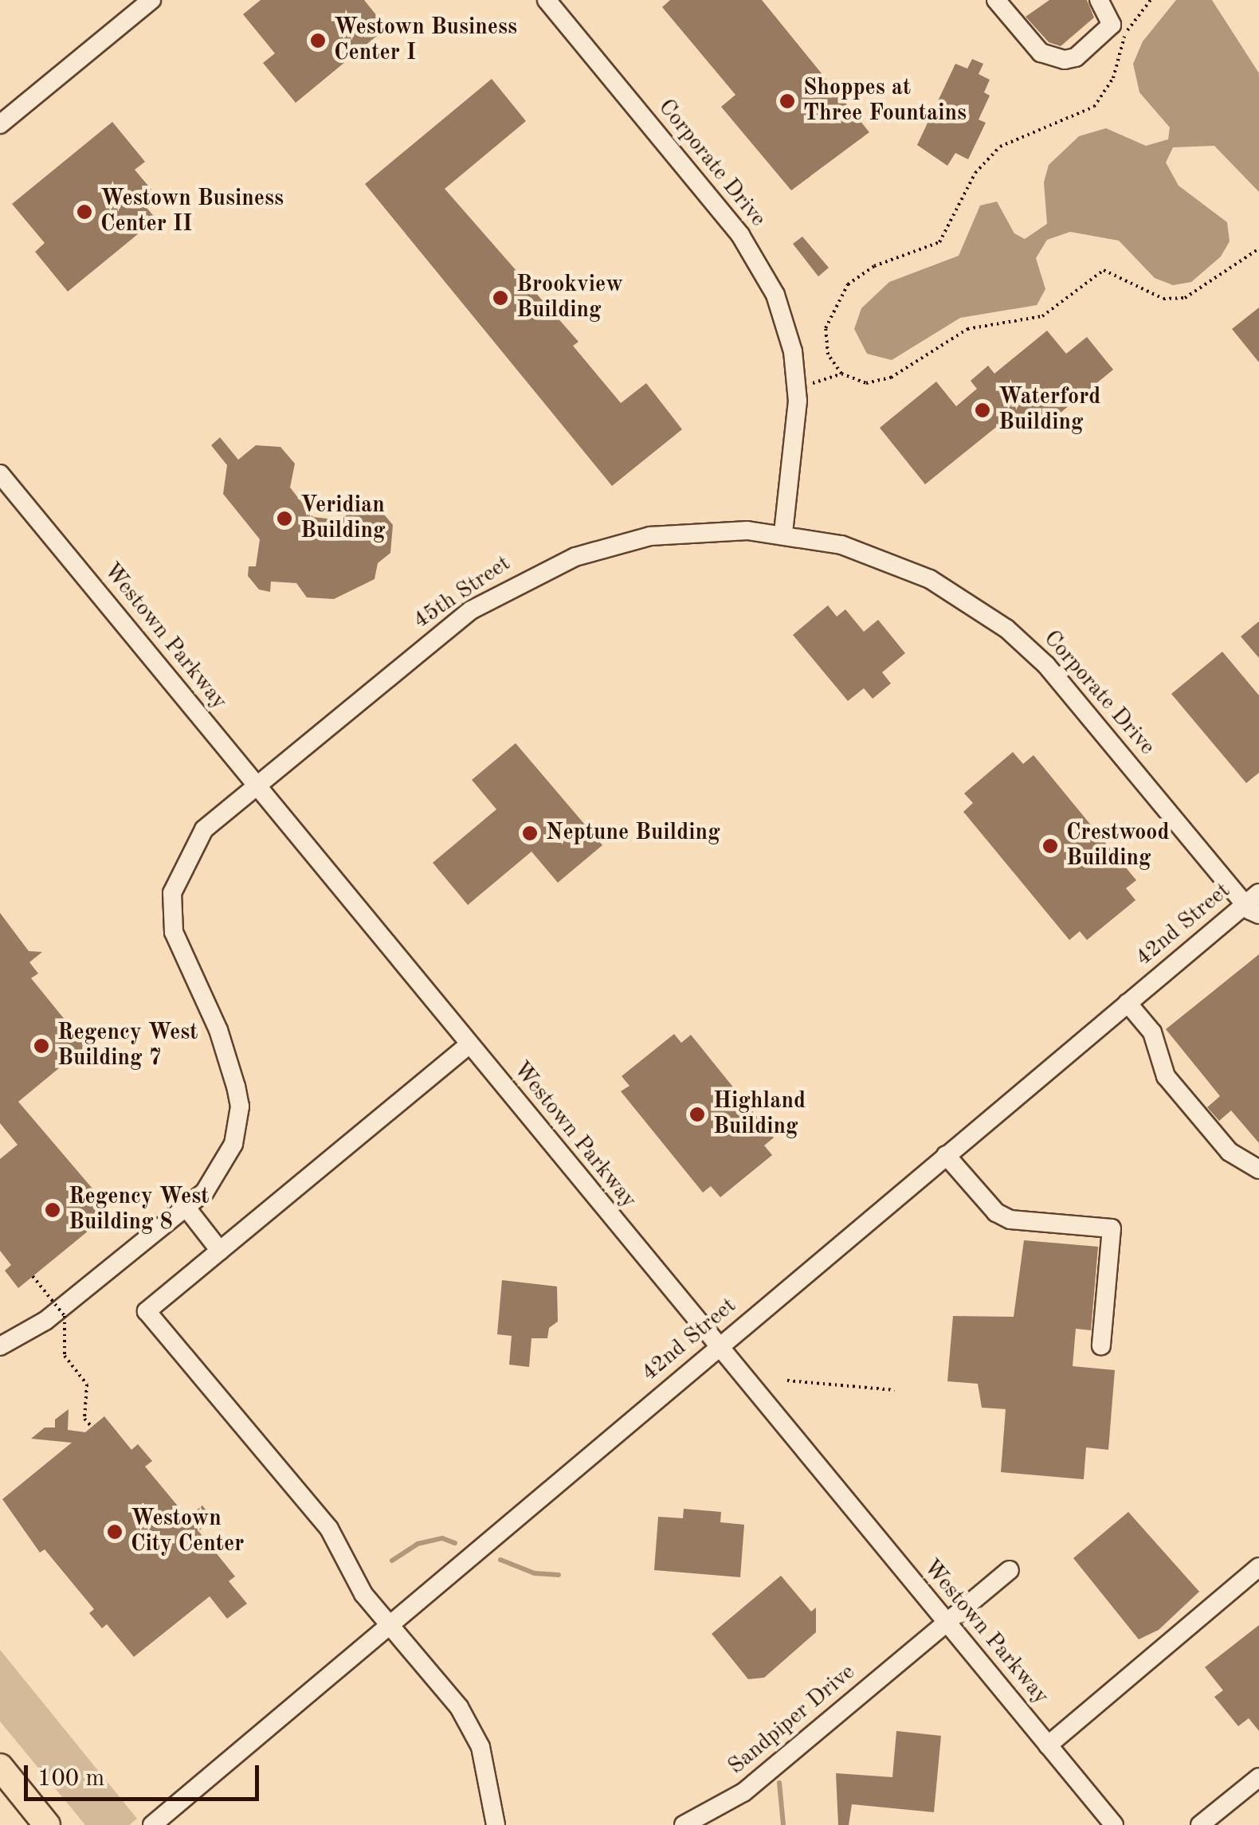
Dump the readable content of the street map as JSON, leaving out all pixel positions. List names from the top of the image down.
{
  "streets": {
    "street": [
      "Corporate Drive",
      "45th Street",
      "Westown Parkway",
      "42nd Street",
      "Sandpiper Drive"
    ]
  },
  "crossings": [
    ["Corporate Drive", "45th Street"],
    ["Corporate Drive", "42nd Street"],
    ["45th Street", "Westown Parkway"],
    ["Westown Parkway", "42nd Street"],
    ["Westown Parkway", "Sandpiper Drive"]
  ],
  "places": [
    "Westown Business Center I",
    "Shoppes at Three Fountains",
    "Westown Business Center II",
    "Brookview Building",
    "Waterford Building",
    "Veridian Building",
    "Neptune Building",
    "Crestwood Building",
    "Regency West Building 7",
    "Highland Building",
    "Regency West Building 8",
    "Westown City Center"
  ],
  "scale_bar": "100 m"
}
